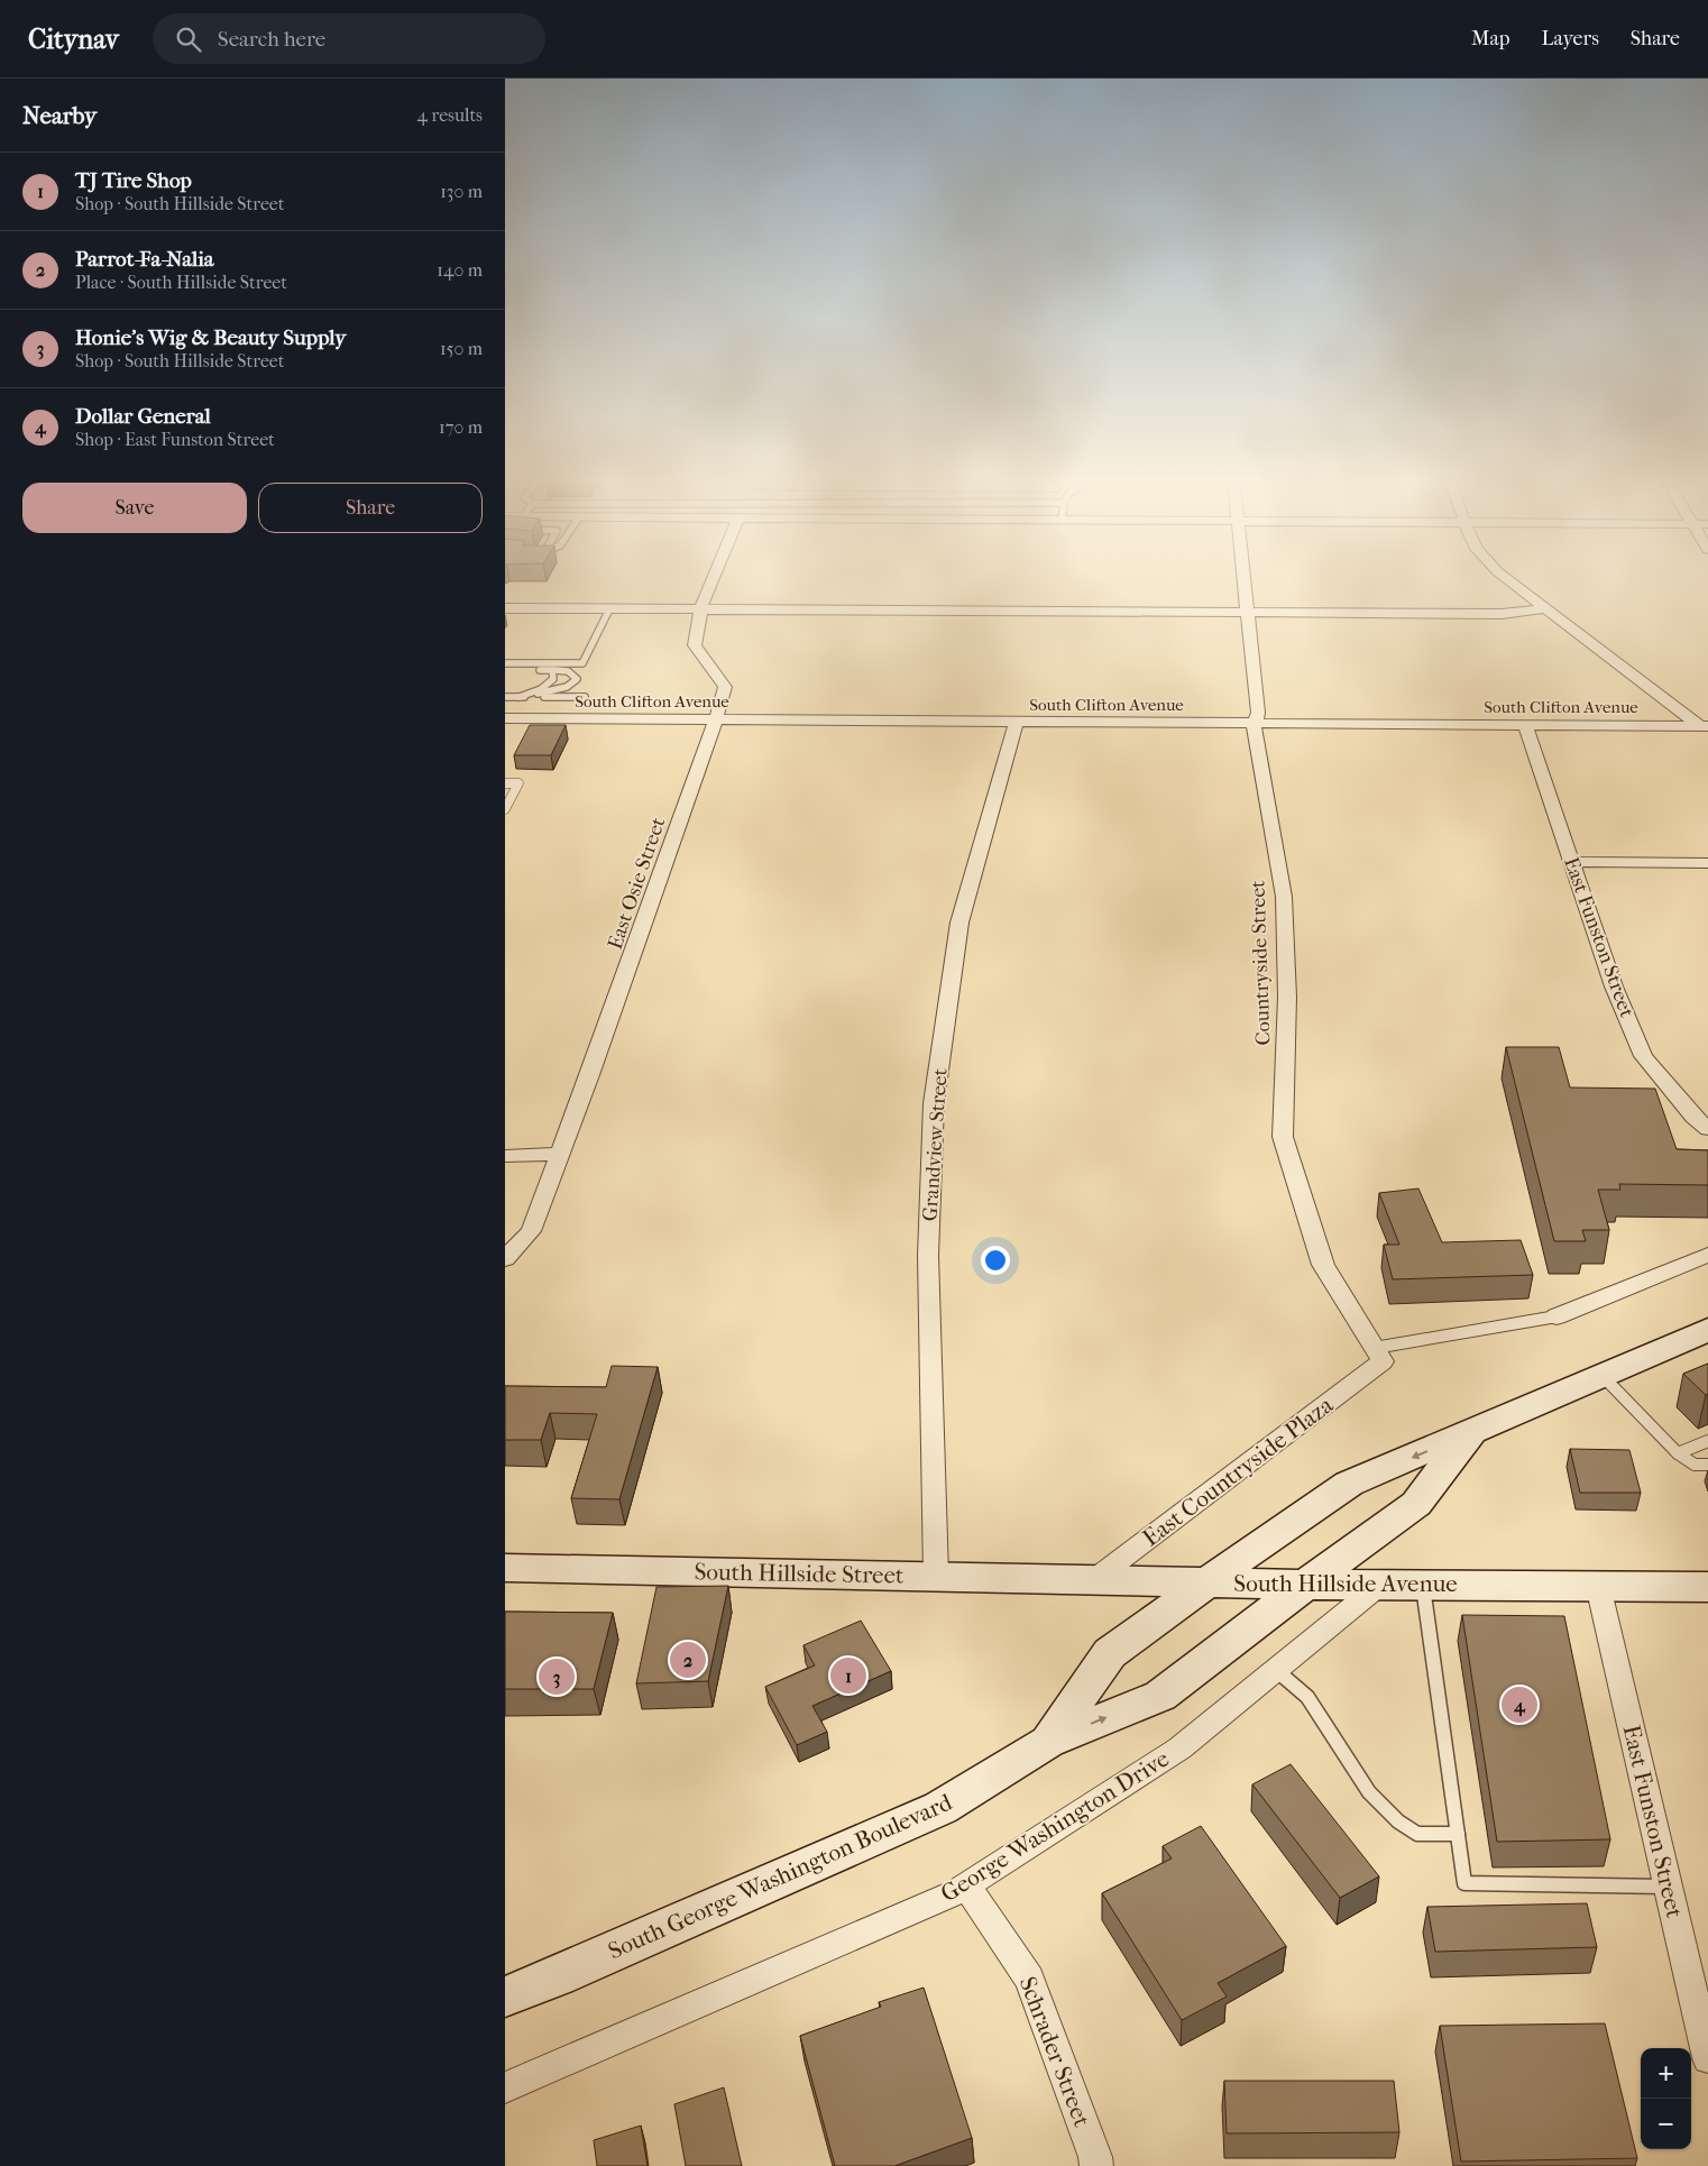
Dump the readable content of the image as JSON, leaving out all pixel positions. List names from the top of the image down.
{
  "streets": {
    "street": [
      "South Clifton Avenue",
      "East Osie Street",
      "East Funston Street",
      "Countryside Street",
      "Grandview Street",
      "East Countryside Plaza",
      "South Hillside Street",
      "South Hillside Avenue",
      "George Washington Drive",
      "South George Washington Boulevard",
      "Schrader Street"
    ]
  },
  "crossings": [
    ["South Clifton Avenue", "East Osie Street"],
    ["South Clifton Avenue", "East Funston Street"],
    ["South Clifton Avenue", "Countryside Street"],
    ["South Clifton Avenue", "Grandview Street"],
    ["East Funston Street", "South Hillside Avenue"],
    ["Countryside Street", "East Countryside Plaza"],
    ["Grandview Street", "South Hillside Street"],
    ["East Countryside Plaza", "South Hillside Street"],
    ["East Countryside Plaza", "South Hillside Avenue"],
    ["South Hillside Street", "South Hillside Avenue"],
    ["South Hillside Avenue", "George Washington Drive"],
    ["South Hillside Avenue", "South George Washington Boulevard"],
    ["George Washington Drive", "Schrader Street"]
  ],
  "page": {
    "header": "Citynav",
    "search": "Search here",
    "nav": ["Map", "Layers", "Share"],
    "heading": ["Nearby", "4 results"],
    "list": [
      {
        "mark": "1",
        "name": "TJ Tire Shop",
        "note": "Shop · South Hillside Street",
        "value": "130 m"
      },
      {
        "mark": "2",
        "name": "Parrot-Fa-Nalia",
        "note": "Place · South Hillside Street",
        "value": "140 m"
      },
      {
        "mark": "3",
        "name": "Honie's Wig & Beauty Supply",
        "note": "Shop · South Hillside Street",
        "value": "150 m"
      },
      {
        "mark": "4",
        "name": "Dollar General",
        "note": "Shop · East Funston Street",
        "value": "170 m"
      }
    ],
    "buttons": ["Save", "Share"],
    "pins": [
      "2",
      "1",
      "3",
      "4"
    ],
    "map_buttons": ["+", "−"]
  }
}
